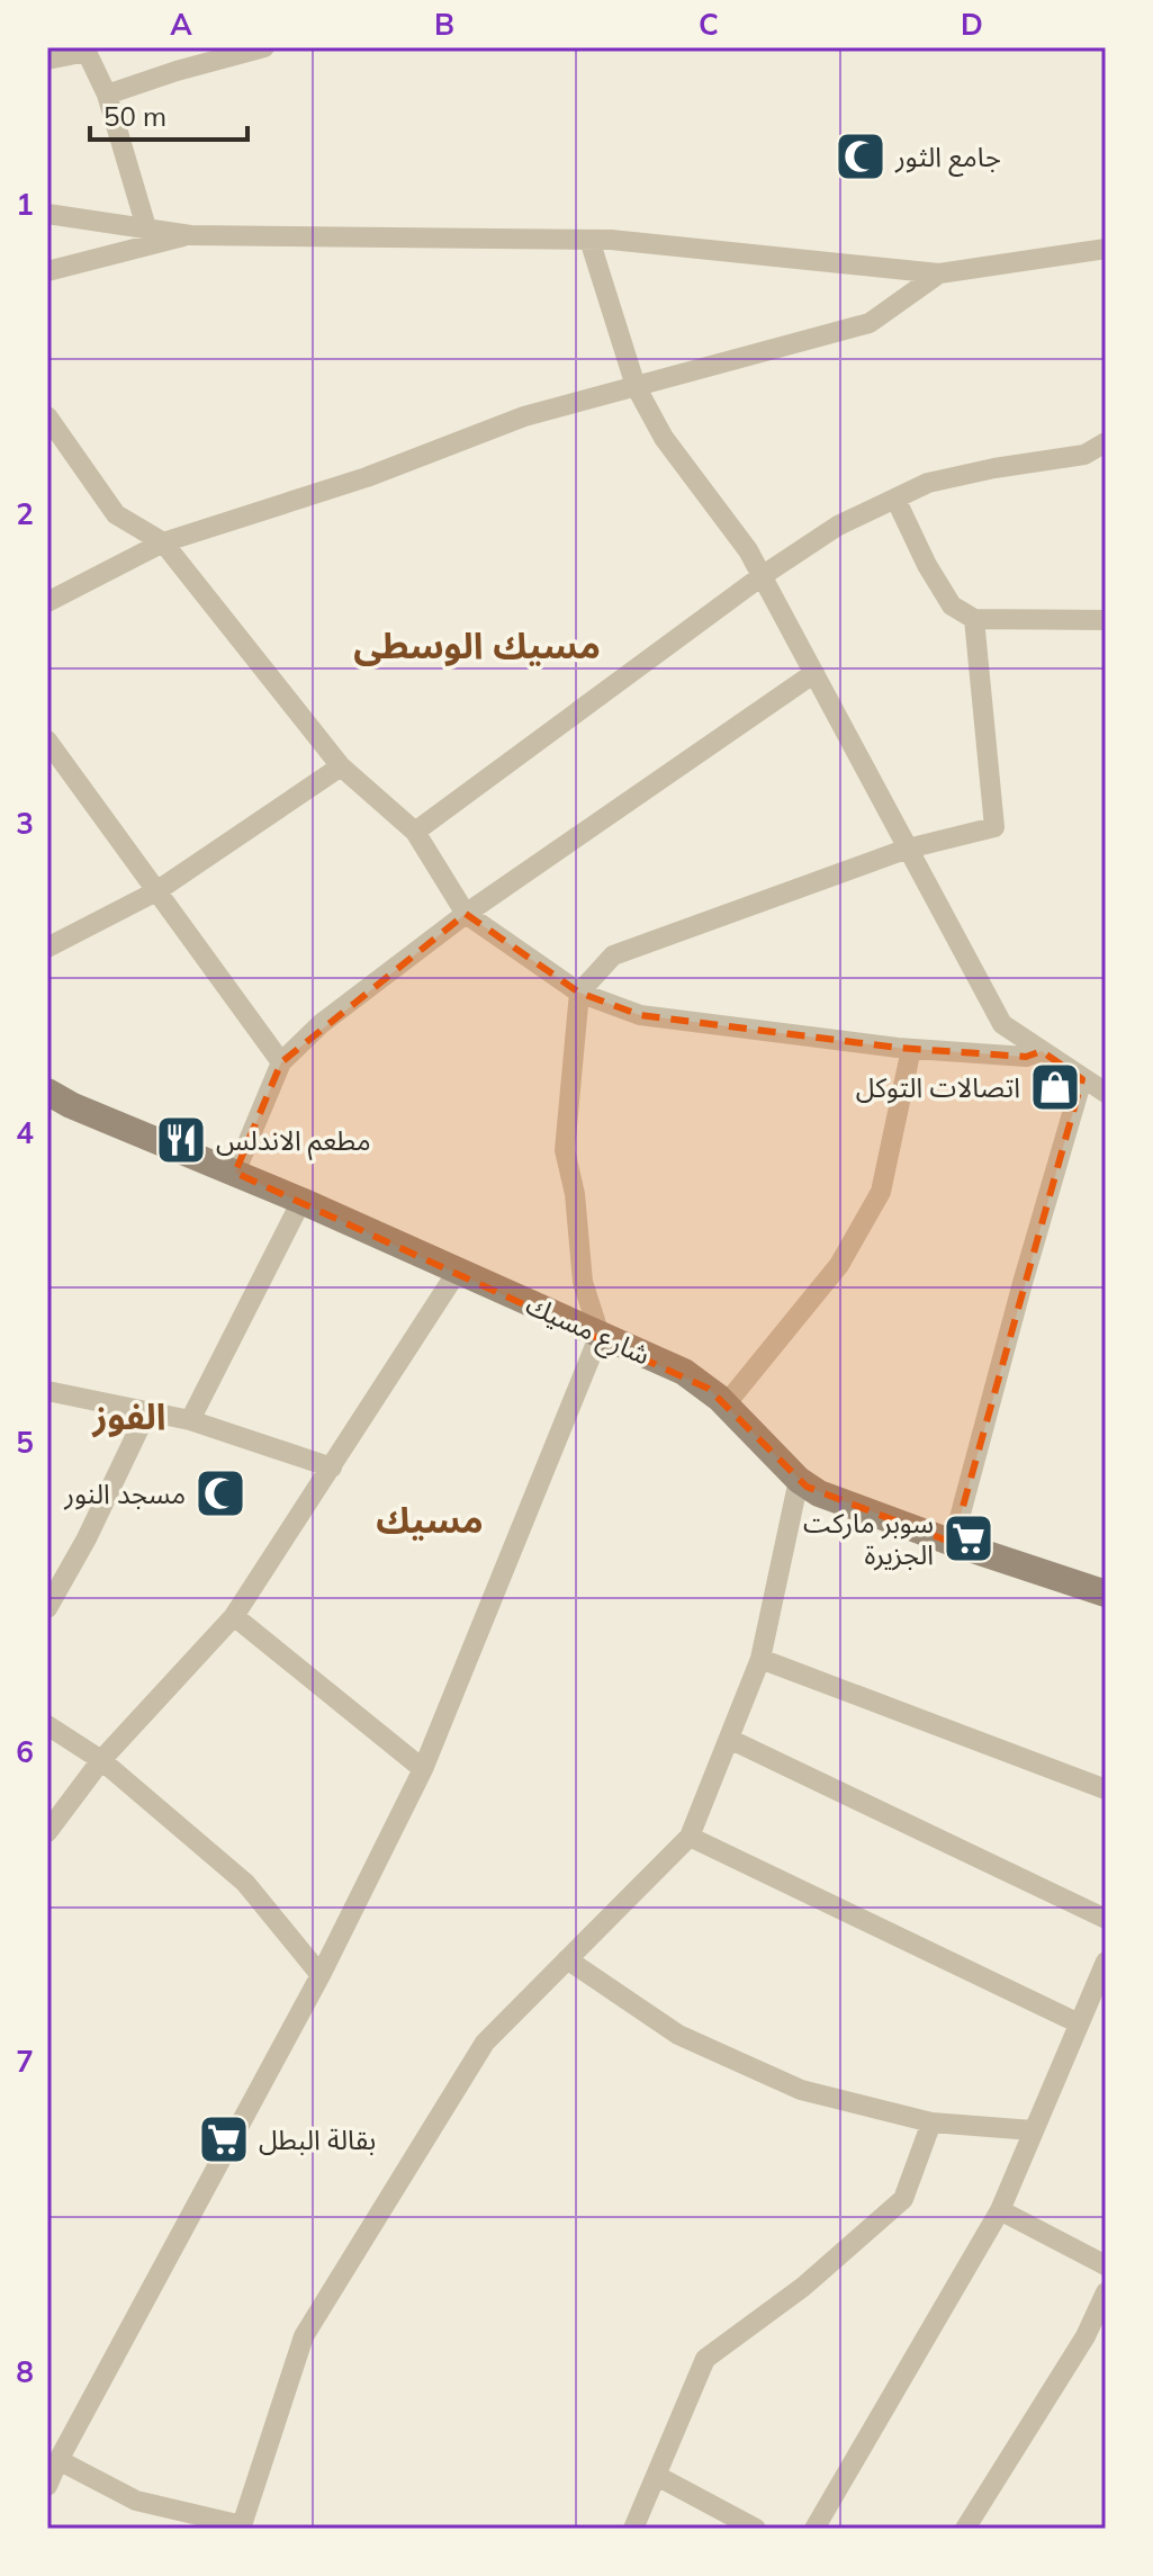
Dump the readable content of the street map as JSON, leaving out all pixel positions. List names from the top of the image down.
{
  "streets": {
    "street": ["شارع مسيك"]
  },
  "districts": ["مسيك الوسطى", "الفوز", "مسيك"],
  "places": {
    "mosque": ["جامع الثور", "مسجد النور"],
    "shop": ["اتصالات التوكل"],
    "restaurant": ["مطعم الاندلس"],
    "supermarket": ["سوبر ماركت الجزيرة", "بقالة البطل"]
  },
  "scale_bar": "50 m",
  "grid": {
    "columns": [
      "A",
      "B",
      "C",
      "D"
    ],
    "rows": [
      "1",
      "2",
      "3",
      "4",
      "5",
      "6",
      "7",
      "8"
    ]
  }
}
